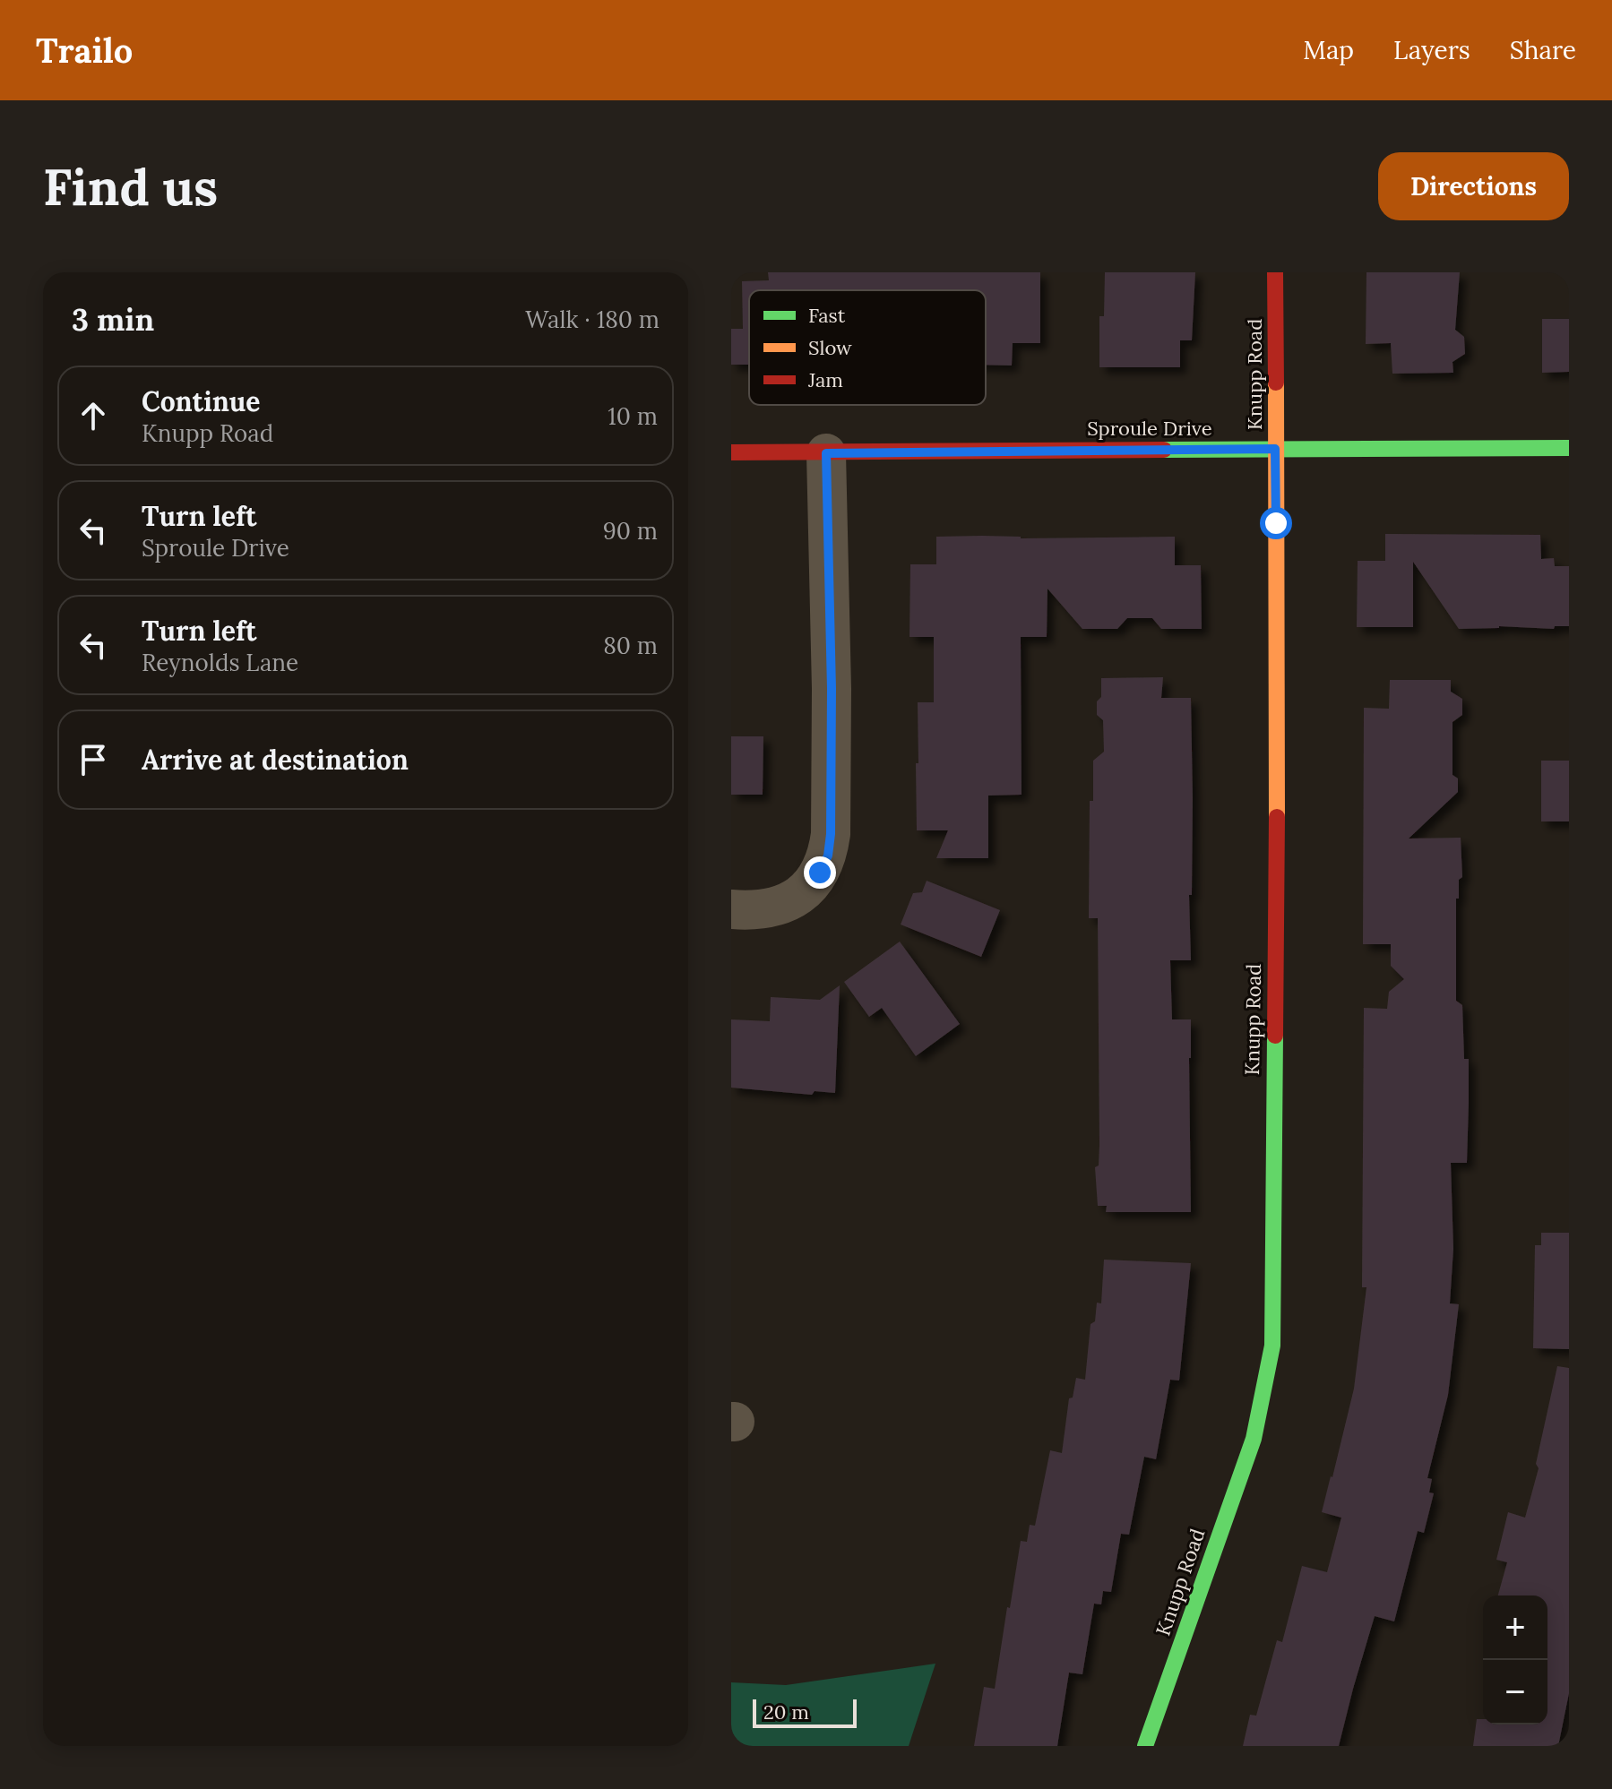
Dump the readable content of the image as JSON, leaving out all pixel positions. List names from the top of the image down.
{
  "streets": {
    "street": ["Knupp Road", "Sproule Drive"]
  },
  "crossings": [
    ["Knupp Road", "Sproule Drive"]
  ],
  "legend": ["Fast", "Slow", "Jam"],
  "scale_bar": "20 m",
  "page": {
    "header": "Trailo",
    "nav": ["Map", "Layers", "Share"],
    "buttons": "Directions",
    "title": "Find us",
    "heading": ["3 min", "Walk · 180 m"],
    "list": [
      ["Continue", "Knupp Road", "10 m"],
      ["Turn left", "Sproule Drive", "90 m"],
      ["Turn left", "Reynolds Lane", "80 m"],
      "Arrive at destination"
    ],
    "map_buttons": ["+", "−"],
    "scale": "20 m"
  }
}
